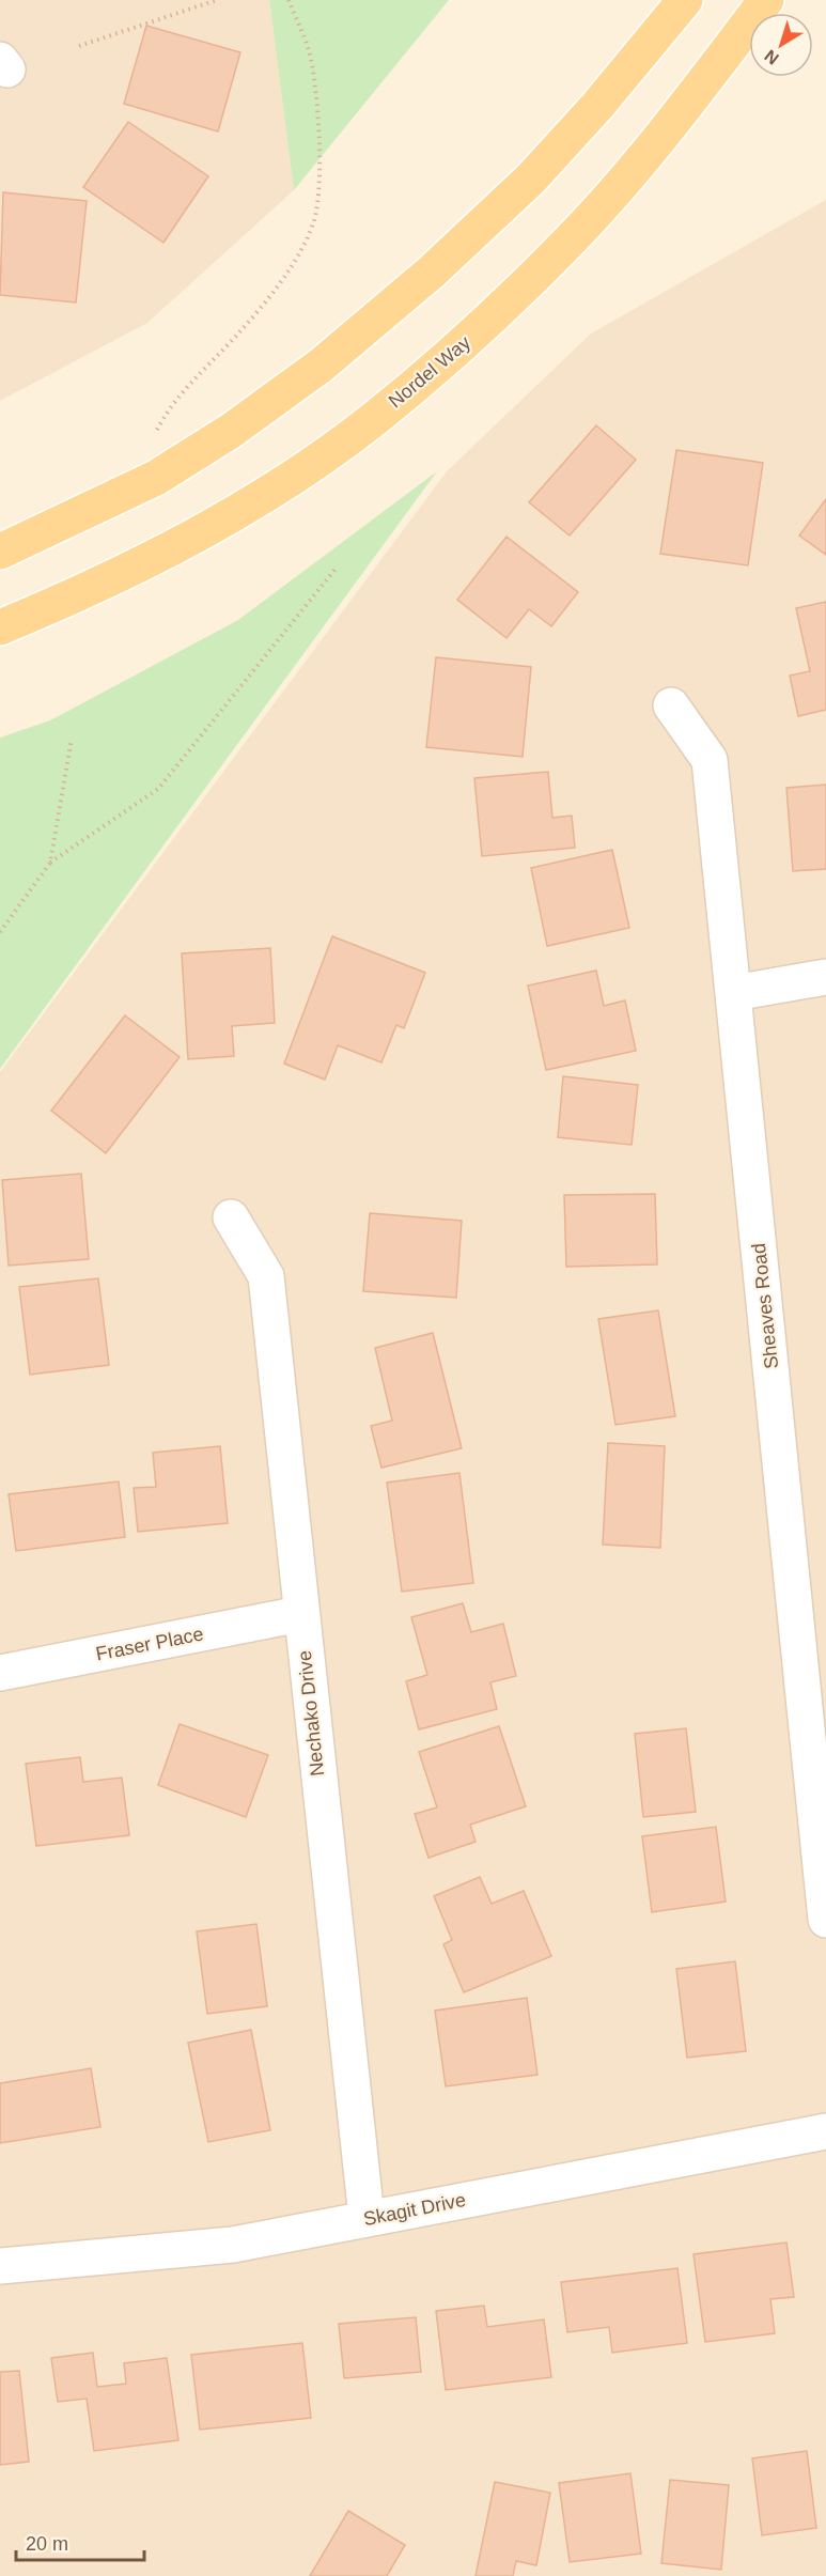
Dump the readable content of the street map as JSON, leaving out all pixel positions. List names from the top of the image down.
{
  "streets": {
    "main road": ["Nordel Way"],
    "street": [
      "Sheaves Road",
      "Fraser Place",
      "Nechako Drive",
      "Skagit Drive"
    ]
  },
  "crossings": [
    ["Fraser Place", "Nechako Drive"],
    ["Nechako Drive", "Skagit Drive"]
  ],
  "scale_bar": "20 m",
  "north": "bottom left"
}
